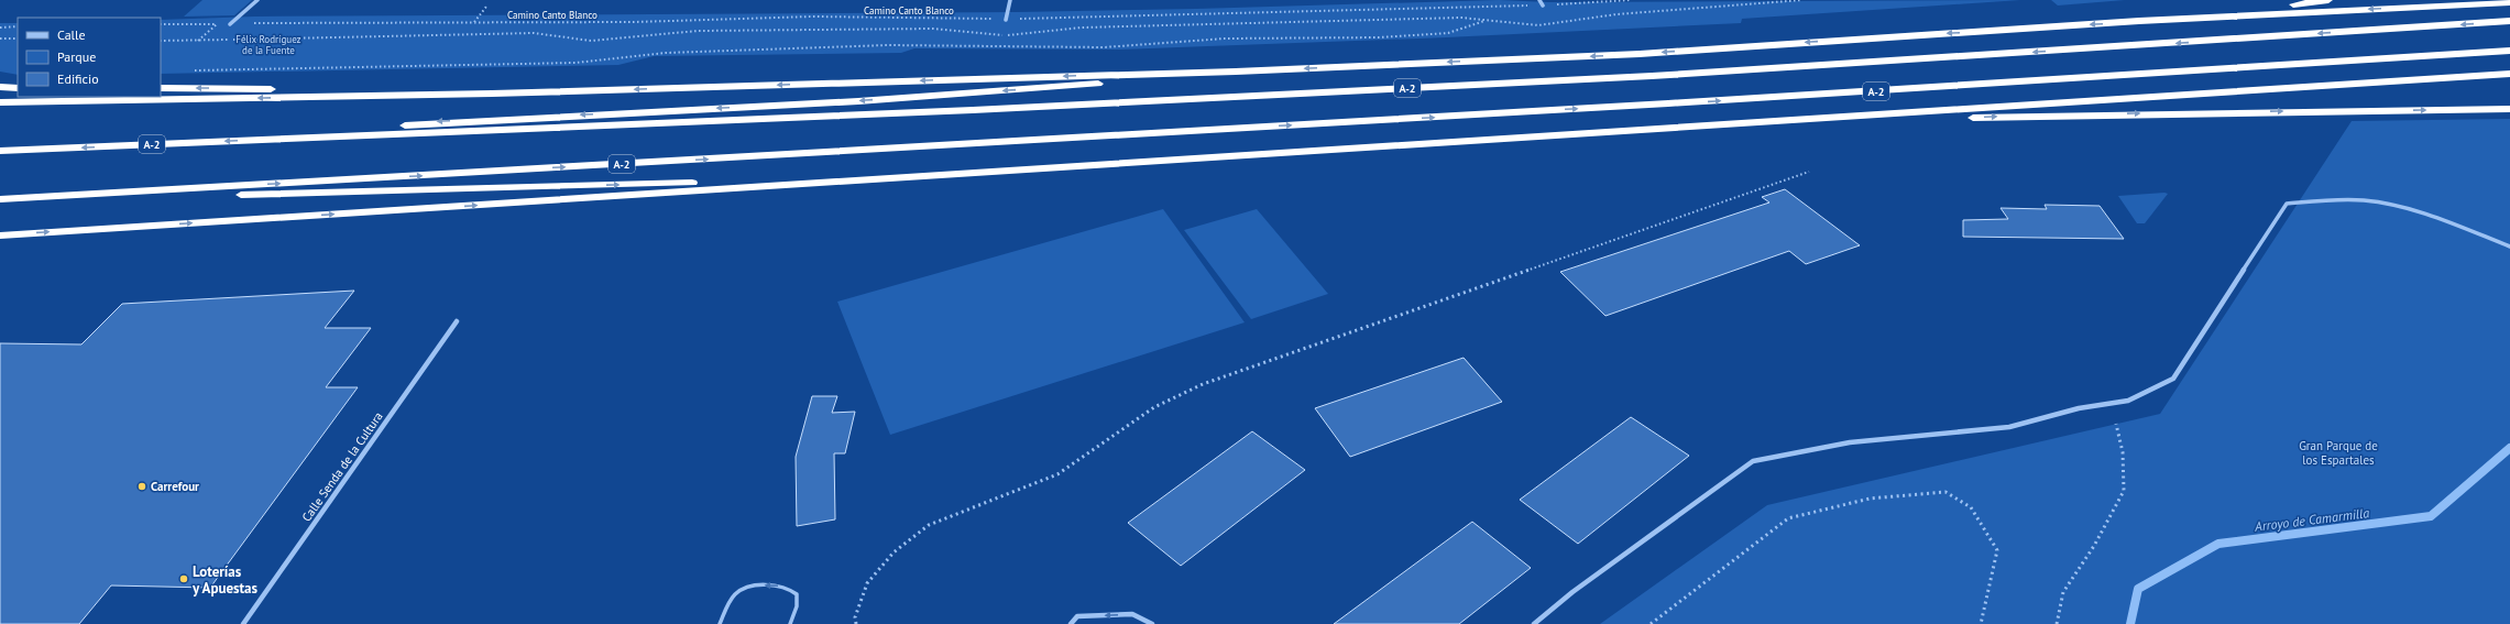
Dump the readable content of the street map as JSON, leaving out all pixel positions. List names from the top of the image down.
{
  "streets": {
    "highway": ["A-2"],
    "street": ["Calle Senda de la Cultura"],
    "path": ["Camino Canto Blanco"]
  },
  "water": ["Arroyo de Camarmilla"],
  "parks": ["Félix Rodríguez de la Fuente", "Gran Parque de los Espartales"],
  "places": ["Carrefour", "Loterías y Apuestas"],
  "legend": ["Calle", "Parque", "Edificio"]
}
